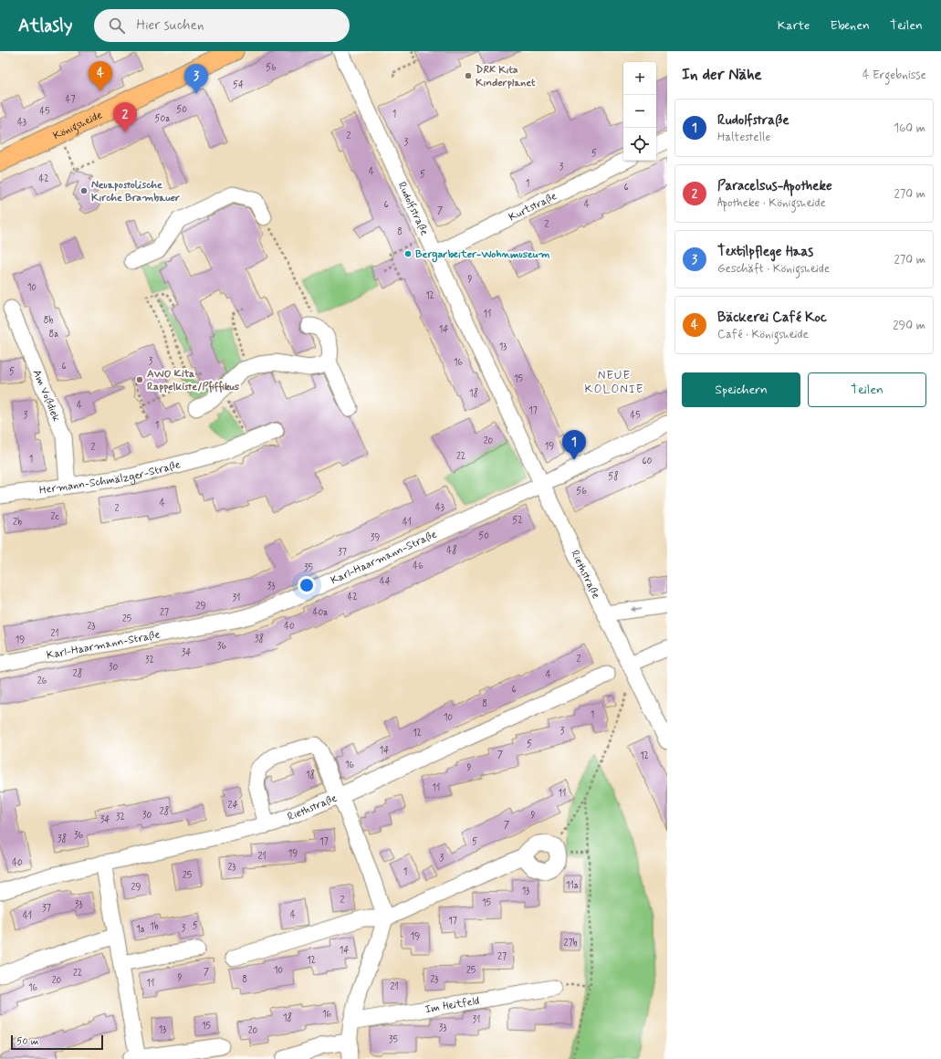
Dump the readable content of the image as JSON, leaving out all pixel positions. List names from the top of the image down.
{
  "streets": {
    "main road": ["Königsheide"],
    "street": [
      "Kurtstraße",
      "Rudolfstraße",
      "Am Voßdiek",
      "Hermann-Schmälzger-Straße",
      "Karl-Haarmann-Straße",
      "Riethstraße",
      "Im Heitfeld"
    ]
  },
  "crossings": [
    ["Kurtstraße", "Rudolfstraße"],
    ["Rudolfstraße", "Karl-Haarmann-Straße"],
    ["Rudolfstraße", "Riethstraße"],
    ["Am Voßdiek", "Hermann-Schmälzger-Straße"],
    ["Karl-Haarmann-Straße", "Riethstraße"]
  ],
  "districts": ["NEUE KOLONIE"],
  "places": [
    "DRK Kita Kinderplanet",
    "Neuapostolische Kirche Brambauer",
    "Bergarbeiter-Wohnmuseum",
    "AWO Kita Rappelkiste/Pfiffikus"
  ],
  "house_numbers": [
    "56",
    "54",
    "47",
    "50",
    "45",
    "1",
    "50a",
    "43",
    "2",
    "3",
    "5",
    "3",
    "4",
    "5",
    "42",
    "1",
    "6",
    "6",
    "4",
    "7",
    "2",
    "8",
    "9",
    "10",
    "12",
    "11",
    "8b",
    "14",
    "8a",
    "13",
    "3",
    "16",
    "6",
    "5",
    "15",
    "18",
    "4",
    "17",
    "3",
    "45",
    "1",
    "20",
    "19",
    "2",
    "22",
    "1",
    "60",
    "58",
    "56",
    "4",
    "43",
    "2",
    "2c",
    "52",
    "2b",
    "41",
    "50",
    "39",
    "48",
    "37",
    "46",
    "35",
    "44",
    "33",
    "42",
    "31",
    "29",
    "27",
    "40a",
    "25",
    "23",
    "40",
    "21",
    "38",
    "19",
    "36",
    "34",
    "2",
    "32",
    "30",
    "28",
    "4",
    "26",
    "6",
    "8",
    "1",
    "10",
    "3",
    "12",
    "5",
    "14",
    "7",
    "12",
    "16",
    "9",
    "18",
    "11",
    "11",
    "24",
    "28",
    "30",
    "9",
    "32",
    "34",
    "7",
    "36",
    "38",
    "17",
    "5",
    "19",
    "21",
    "3",
    "40",
    "23",
    "1",
    "25",
    "11a",
    "29",
    "13",
    "2",
    "15",
    "33",
    "37",
    "4",
    "41",
    "17",
    "5",
    "1b",
    "3",
    "1a",
    "19",
    "27b",
    "14",
    "27",
    "12",
    "10",
    "25",
    "7",
    "22",
    "9",
    "8",
    "23",
    "20",
    "11",
    "21",
    "16",
    "16",
    "18",
    "31",
    "15",
    "33",
    "13",
    "20",
    "35"
  ],
  "scale_bar": "50 m",
  "page": {
    "header": "Atlasly",
    "search": "Hier suchen",
    "nav": ["Karte", "Ebenen", "Teilen"],
    "heading": ["In der Nähe", "4 Ergebnisse"],
    "pins": [
      "4",
      "3",
      "2",
      "1"
    ],
    "map_buttons": ["+", "−"],
    "list": [
      {
        "mark": "1",
        "name": "Rudolfstraße",
        "note": "Haltestelle",
        "value": "160 m"
      },
      {
        "mark": "2",
        "name": "Paracelsus-Apotheke",
        "note": "Apotheke · Königsheide",
        "value": "270 m"
      },
      {
        "mark": "3",
        "name": "Textilpflege Haas",
        "note": "Geschäft · Königsheide",
        "value": "270 m"
      },
      {
        "mark": "4",
        "name": "Bäckerei Café Koc",
        "note": "Café · Königsheide",
        "value": "290 m"
      }
    ],
    "buttons": ["Speichern", "Teilen"],
    "scale": "50 m"
  }
}
